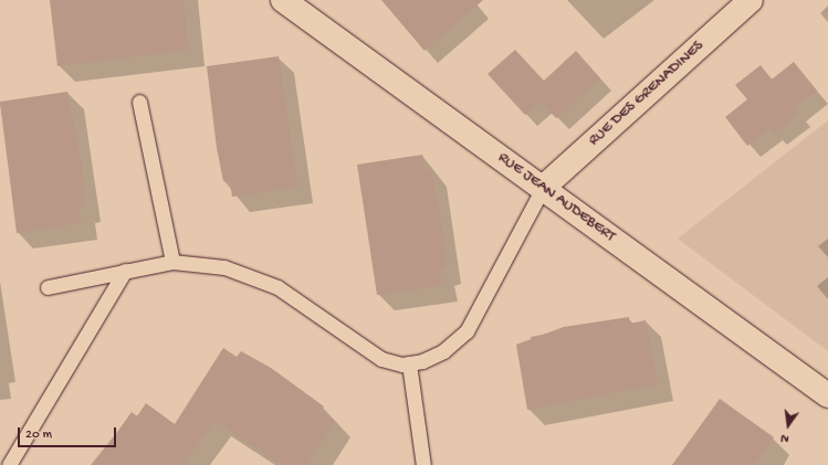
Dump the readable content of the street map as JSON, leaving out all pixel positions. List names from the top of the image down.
{
  "streets": {
    "street": ["RUE DES GRENADINES", "RUE JEAN AUDEBERT"]
  },
  "crossings": [
    ["RUE DES GRENADINES", "RUE JEAN AUDEBERT"]
  ],
  "scale_bar": "20 m",
  "north": "bottom"
}
